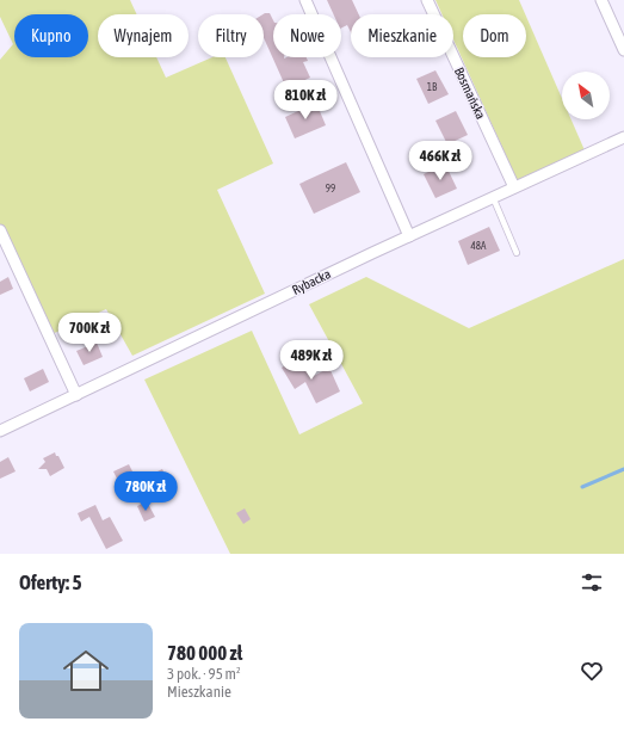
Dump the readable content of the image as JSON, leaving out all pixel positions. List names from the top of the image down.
{
  "streets": {
    "street": ["Bosmańska", "Rybacka"]
  },
  "crossings": [
    ["Bosmańska", "Rybacka"]
  ],
  "house_numbers": ["1B", "99", "48A"],
  "north": "top left",
  "page": {
    "chip": [
      "Kupno",
      "Wynajem",
      "Filtry",
      "Nowe",
      "Mieszkanie",
      "Dom"
    ],
    "price": [
      "810K zł",
      "466K zł",
      "700K zł",
      "489K zł",
      "780K zł"
    ],
    "heading": "Oferty: 5",
    "list": [
      {
        "name": "780 000 zł",
        "note": "3 pok. · 95 m² · Mieszkanie"
      }
    ]
  }
}
